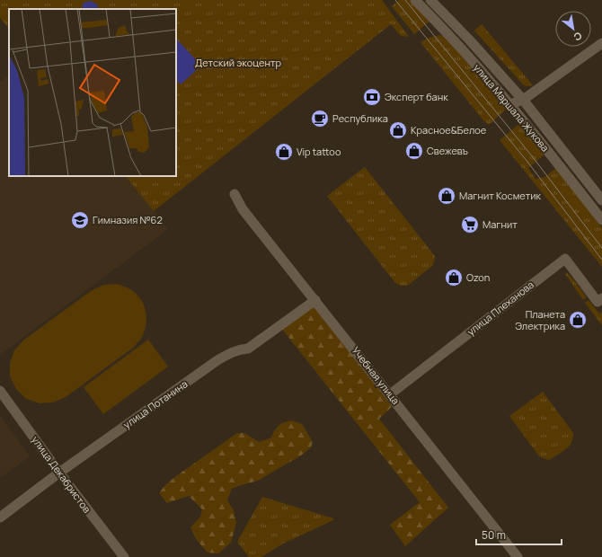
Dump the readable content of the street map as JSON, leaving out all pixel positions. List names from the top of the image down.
{
  "streets": {
    "street": [
      "улица Маршала Жукова",
      "улица Плеханова",
      "Учебная улица",
      "улица Потанина",
      "улица Декабристов"
    ]
  },
  "crossings": [
    ["улица Плеханова", "Учебная улица"],
    ["Учебная улица", "улица Потанина"],
    ["улица Потанина", "улица Декабристов"]
  ],
  "parks": ["Детский экоцентр"],
  "places": {
    "bank": ["Эксперт банк"],
    "cafe": ["Республика"],
    "shop": [
      "Красное&Белое",
      "Свежевъ",
      "Vip tattoo",
      "Магнит Косметик",
      "Ozon",
      "Планета Электрика"
    ],
    "school or university": ["Гимназия №62"],
    "supermarket": ["Магнит"]
  },
  "scale_bar": "50 m",
  "north": "bottom right"
}
